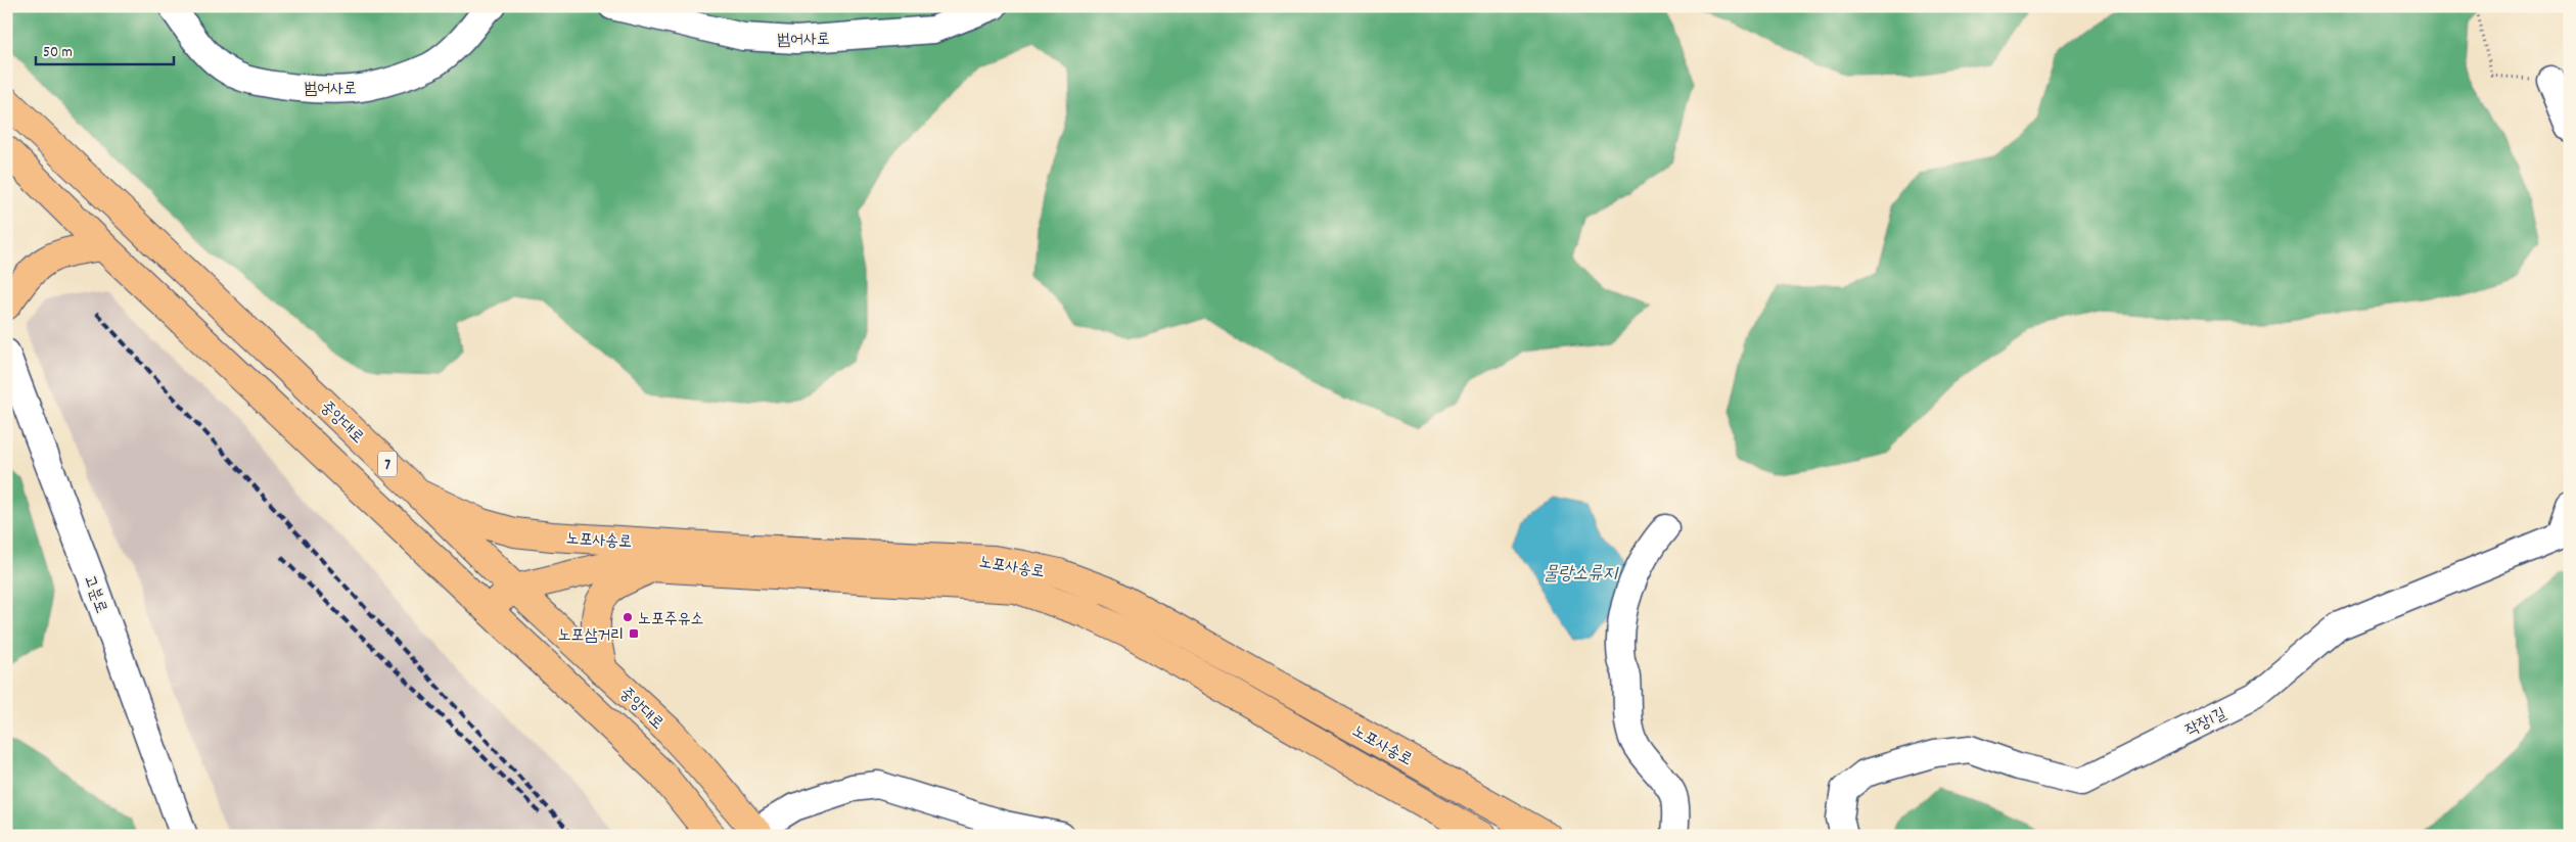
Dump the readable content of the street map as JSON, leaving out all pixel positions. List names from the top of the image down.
{
  "streets": {
    "main road": ["중앙대로", "7", "노포사송로"],
    "street": ["범어사로", "고분로", "작장1길"]
  },
  "crossings": [
    ["중앙대로", "노포사송로"],
    ["7", "노포사송로"]
  ],
  "water": ["물랑소류지"],
  "places": {
    "other": ["노포주유소"],
    "transit": ["노포삼거리"]
  },
  "scale_bar": "50 m"
}
